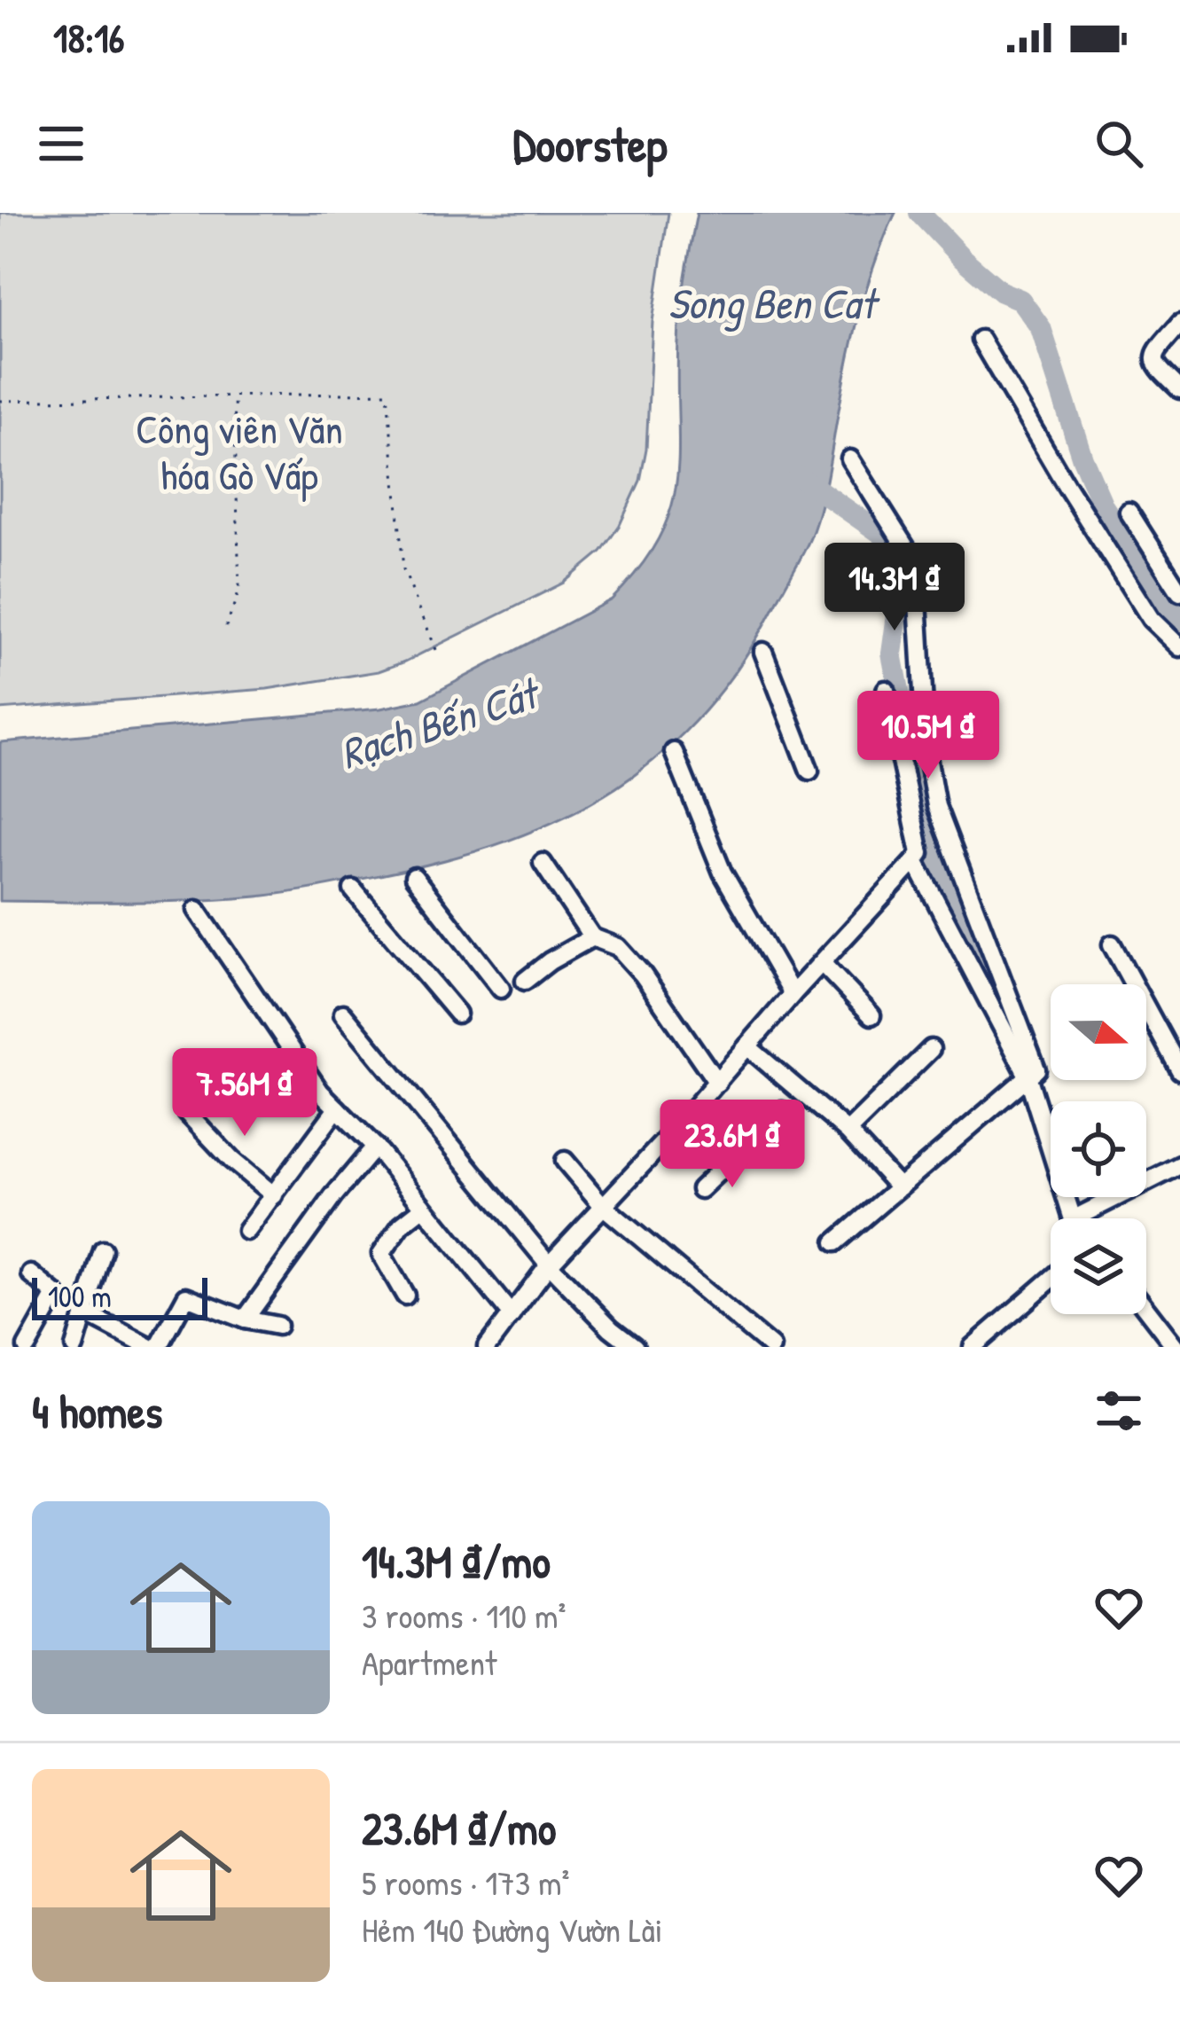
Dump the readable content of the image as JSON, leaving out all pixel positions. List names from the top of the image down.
{
  "water": ["Song Ben Cat", "Rạch Bến Cát"],
  "parks": ["Công viên Văn hóa Gò Vấp"],
  "scale_bar": "100 m",
  "north": "right",
  "page": {
    "status": "18:16",
    "header": "Doorstep",
    "price": [
      "14.3M ₫",
      "10.5M ₫",
      "7.56M ₫",
      "23.6M ₫"
    ],
    "scale": "100 m",
    "heading": "4 homes",
    "list": [
      {
        "name": "14.3M ₫/mo",
        "note": "3 rooms · 110 m² · Apartment"
      },
      {
        "name": "23.6M ₫/mo",
        "note": "5 rooms · 173 m² · Hẻm 140 Đường Vườn Lài"
      }
    ]
  }
}
